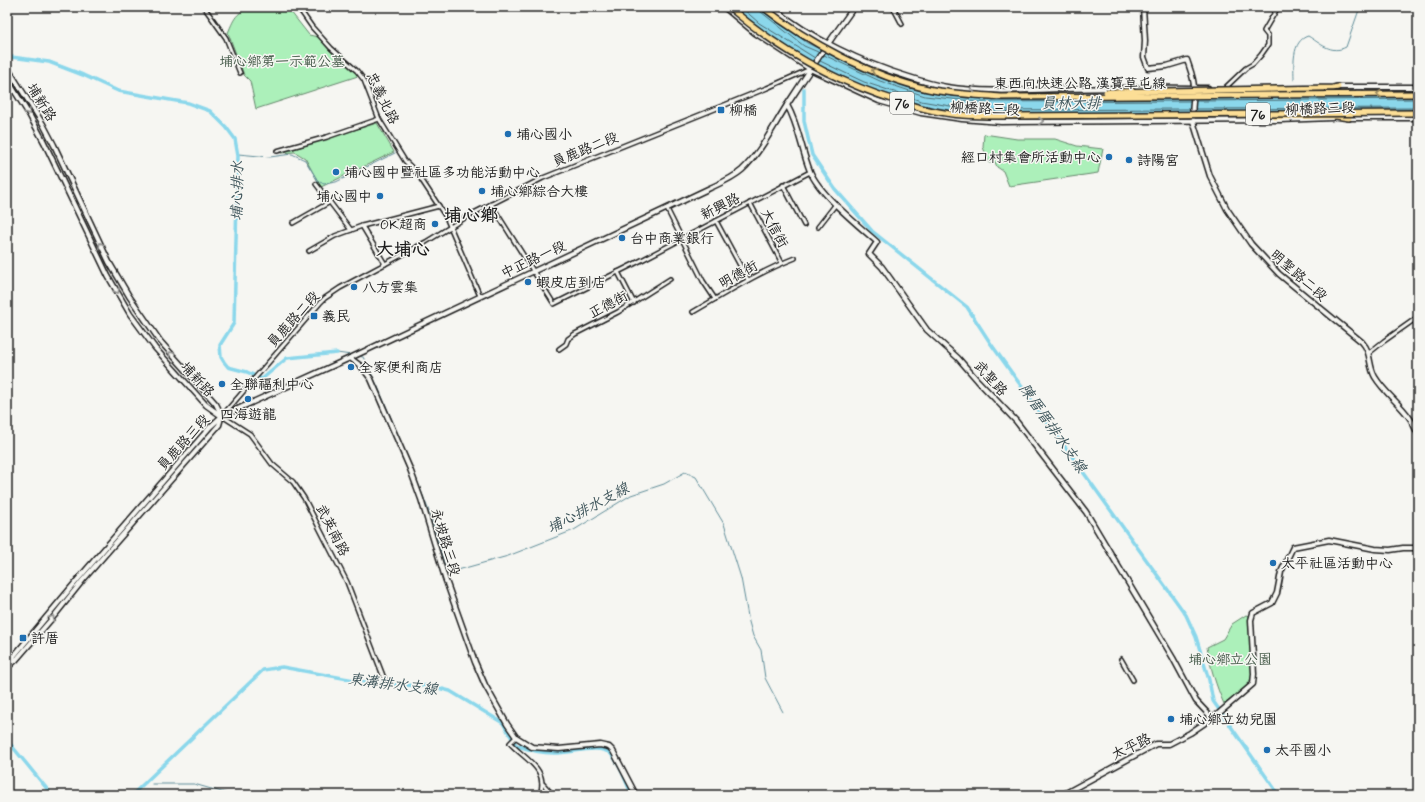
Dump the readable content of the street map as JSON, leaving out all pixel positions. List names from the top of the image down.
{
  "streets": {
    "highway": ["東西向快速公路 漢寶草屯線", "76"],
    "street": [
      "忠義北路",
      "埔新路",
      "柳橋路三段",
      "員鹿路二段",
      "新興路",
      "大信街",
      "中正路一段",
      "明德街",
      "明聖路二段",
      "正德街",
      "武聖路",
      "員鹿路三段",
      "武英南路",
      "永坡路三段",
      "太平路"
    ]
  },
  "crossings": [
    ["忠義北路", "員鹿路二段"],
    ["忠義北路", "中正路一段"],
    ["埔新路", "員鹿路二段"],
    ["埔新路", "中正路一段"],
    ["埔新路", "員鹿路三段"],
    ["埔新路", "武英南路"],
    ["柳橋路三段", "員鹿路二段"],
    ["柳橋路三段", "中正路一段"],
    ["柳橋路三段", "明聖路二段"],
    ["員鹿路二段", "中正路一段"],
    ["員鹿路二段", "員鹿路三段"],
    ["員鹿路二段", "武英南路"],
    ["新興路", "大信街"],
    ["新興路", "中正路一段"],
    ["新興路", "武聖路"],
    ["大信街", "明德街"],
    ["中正路一段", "武聖路"],
    ["中正路一段", "員鹿路三段"],
    ["中正路一段", "武英南路"],
    ["中正路一段", "永坡路三段"],
    ["武聖路", "太平路"],
    ["員鹿路三段", "武英南路"]
  ],
  "districts": ["埔心鄉", "大埔心"],
  "water": [
    "員林大排",
    "埔心排水",
    "陳厝厝排水支線",
    "埔心排水支線",
    "東溝排水支線"
  ],
  "parks": ["埔心鄉第一示範公墓", "埔心鄉立公園"],
  "places": {
    "transit": ["柳橋", "義民", "許厝"],
    "other": [
      "埔心國小",
      "經口村集會所活動中心",
      "詩陽宮",
      "埔心國中暨社區多功能活動中心",
      "埔心鄉綜合大樓",
      "埔心國中",
      "OK超商",
      "台中商業銀行",
      "蝦皮店到店",
      "八方雲集",
      "全家便利商店",
      "全聯福利中心",
      "四海遊龍",
      "太平社區活動中心",
      "埔心鄉立幼兒園",
      "太平國小"
    ]
  }
}
